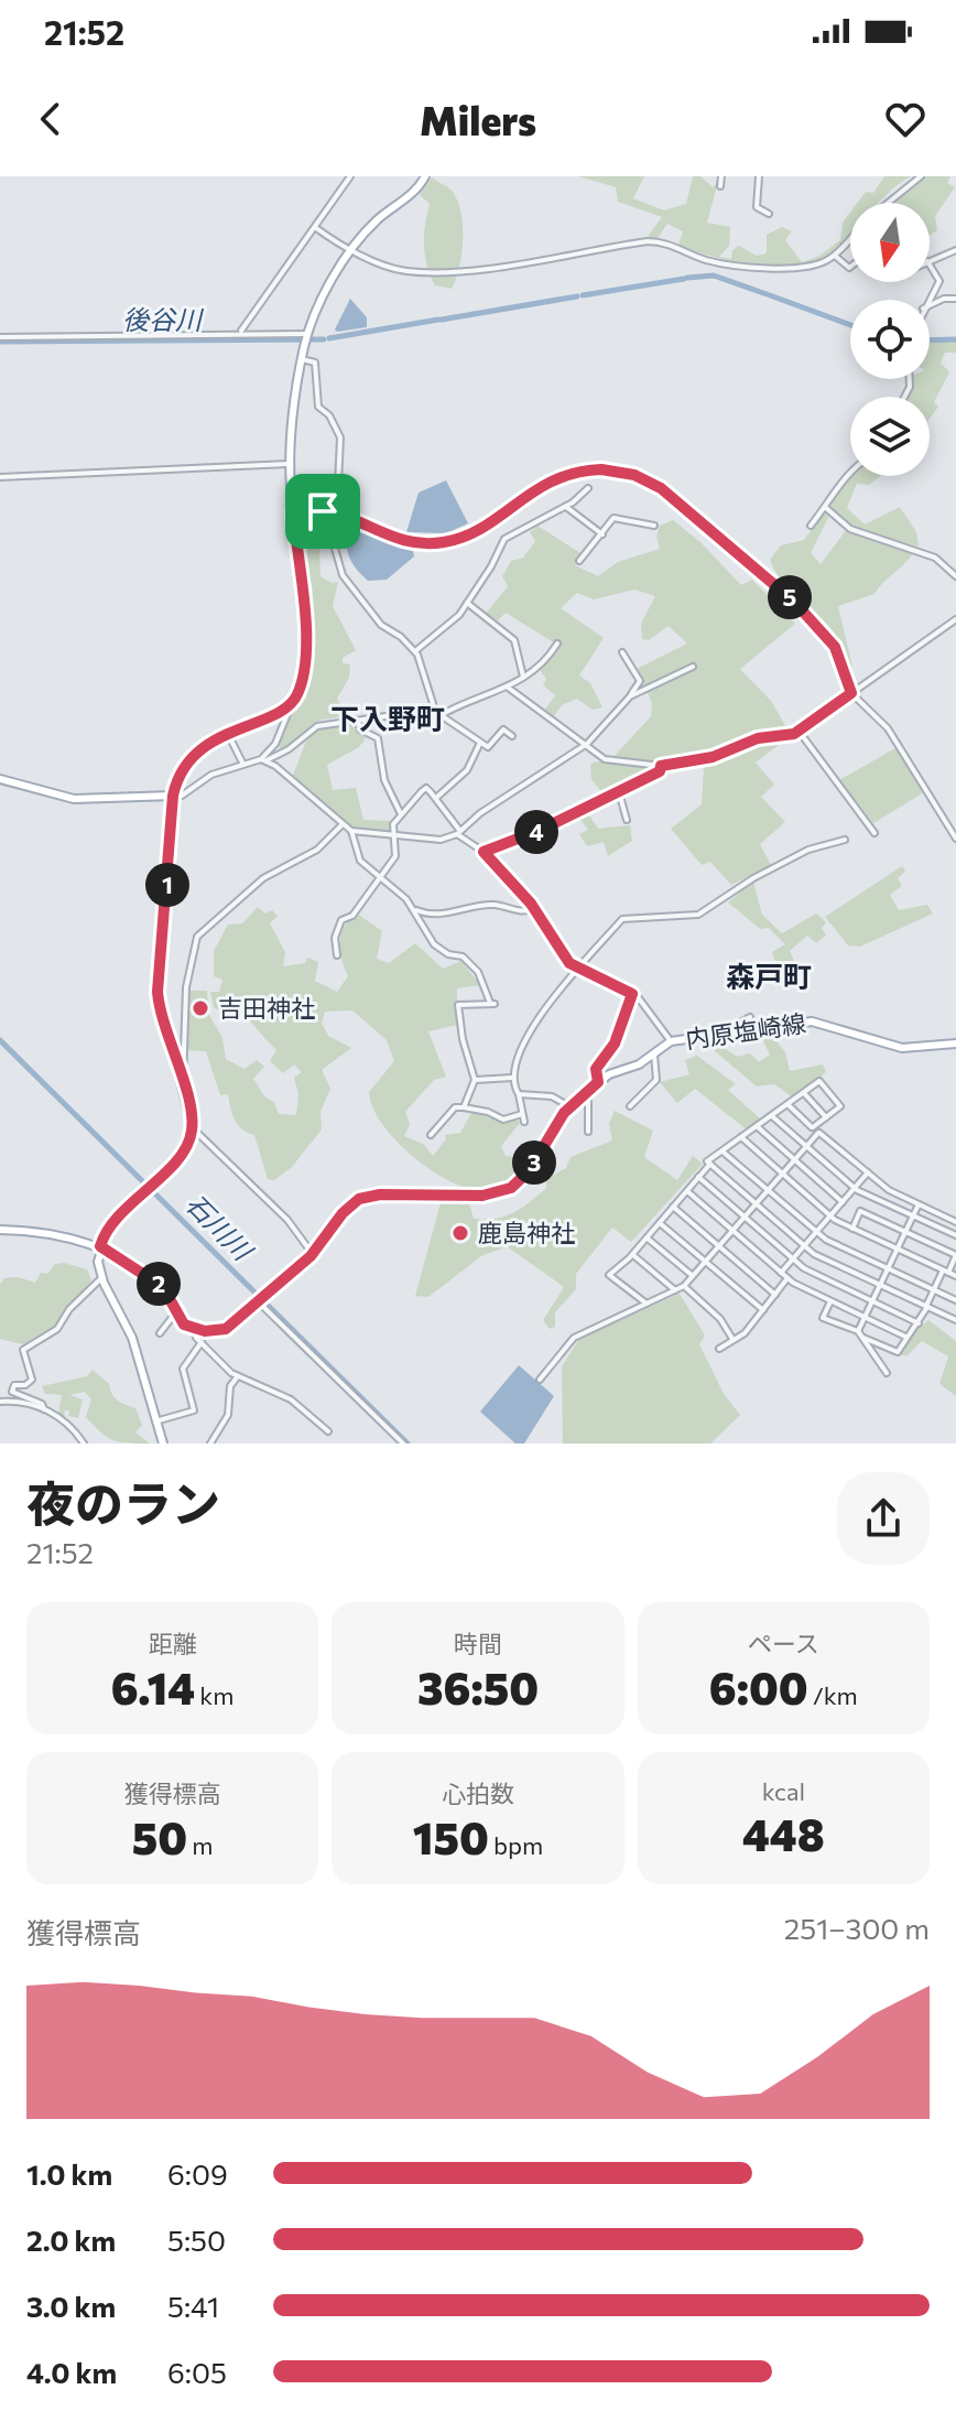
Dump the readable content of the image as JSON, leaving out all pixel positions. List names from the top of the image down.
{
  "streets": {
    "main road": ["内原塩崎線"]
  },
  "districts": ["下入野町", "森戸町"],
  "water": ["後谷川", "石川川"],
  "places": ["吉田神社", "鹿島神社"],
  "north": "bottom",
  "page": {
    "status": "21:52",
    "header": "Milers",
    "pins": [
      "5",
      "4",
      "1",
      "3",
      "2"
    ],
    "heading": ["夜のラン", "21:52"],
    "stats": [
      ["距離", "6.14 km"],
      ["時間", "36:50"],
      ["ペース", "6:00 /km"],
      ["獲得標高", "50 m"],
      ["心拍数", "150 bpm"],
      ["kcal", "448"]
    ],
    "chart": ["獲得標高", "251–300 m"],
    "list": [
      {
        "name": "1.0 km",
        "note": "6:09"
      },
      {
        "name": "2.0 km",
        "note": "5:50"
      },
      {
        "name": "3.0 km",
        "note": "5:41"
      },
      {
        "name": "4.0 km",
        "note": "6:05"
      }
    ]
  }
}
